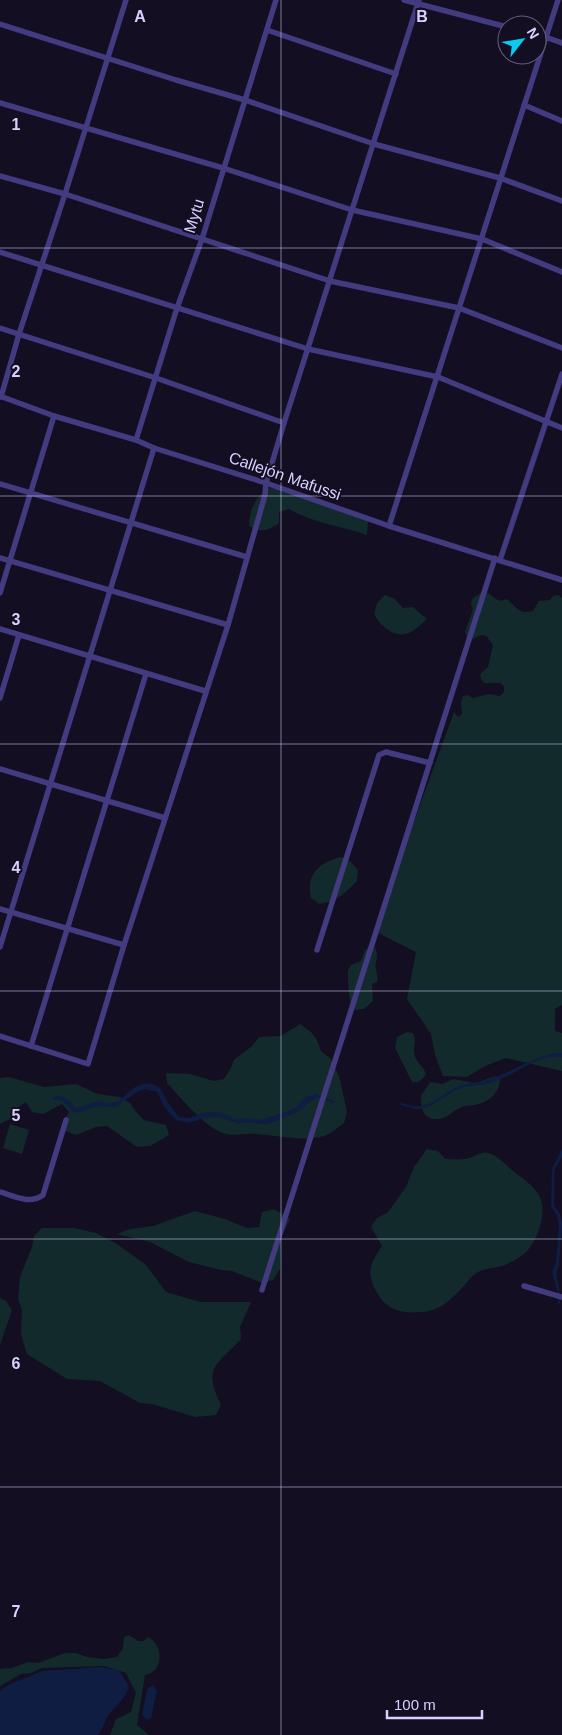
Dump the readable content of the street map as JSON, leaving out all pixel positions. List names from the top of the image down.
{
  "streets": {
    "street": ["Mytu", "Callejón Mafussi"]
  },
  "crossings": [
    ["Mytu", "Callejón Mafussi"]
  ],
  "scale_bar": "100 m",
  "north": "top right",
  "grid": {
    "columns": ["A", "B"],
    "rows": [
      "1",
      "2",
      "3",
      "4",
      "5",
      "6",
      "7"
    ]
  }
}
